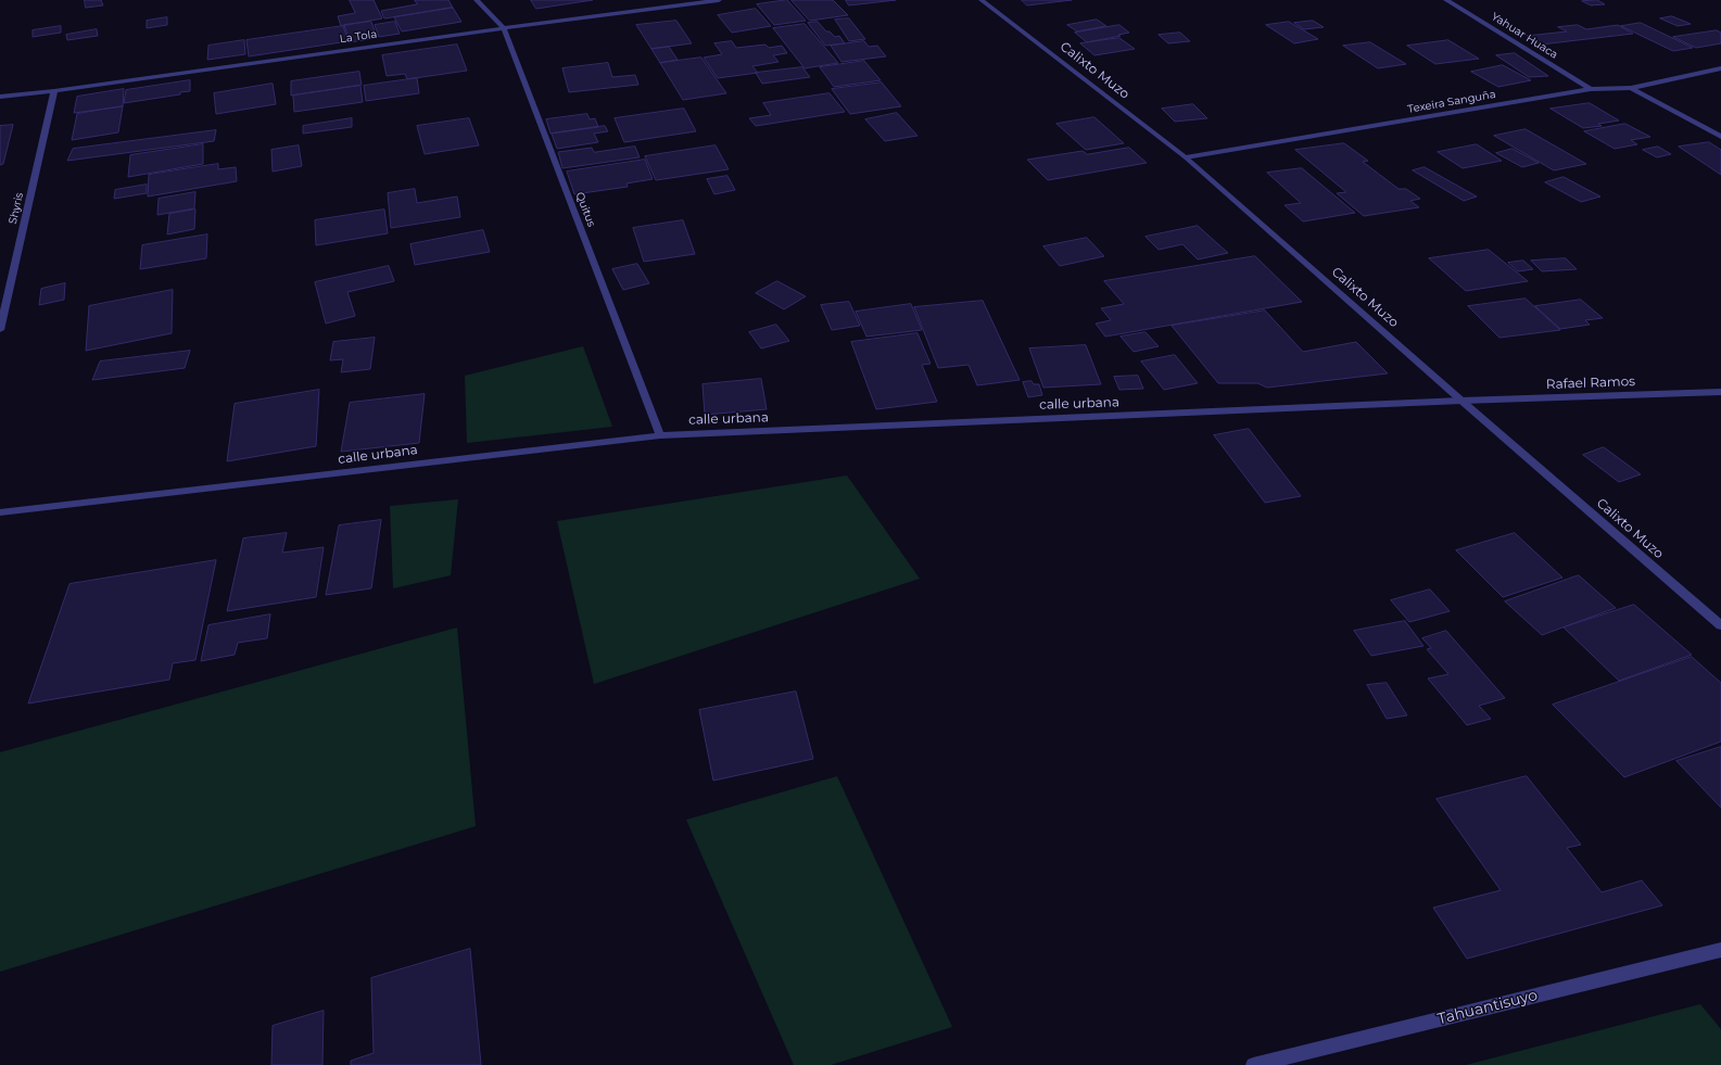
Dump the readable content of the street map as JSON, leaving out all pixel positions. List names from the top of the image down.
{
  "streets": {
    "street": [
      "Yahuar Huaca",
      "La Tola",
      "Calixto Muzo",
      "Texeira Sanguña",
      "Shyris",
      "Quitus",
      "Rafael Ramos",
      "calle urbana",
      "Tahuantisuyo"
    ]
  },
  "crossings": [
    ["Yahuar Huaca", "Texeira Sanguña"],
    ["La Tola", "Shyris"],
    ["La Tola", "Quitus"],
    ["Calixto Muzo", "Texeira Sanguña"],
    ["Calixto Muzo", "Rafael Ramos"],
    ["Calixto Muzo", "calle urbana"],
    ["Quitus", "calle urbana"],
    ["Rafael Ramos", "calle urbana"]
  ]
}
